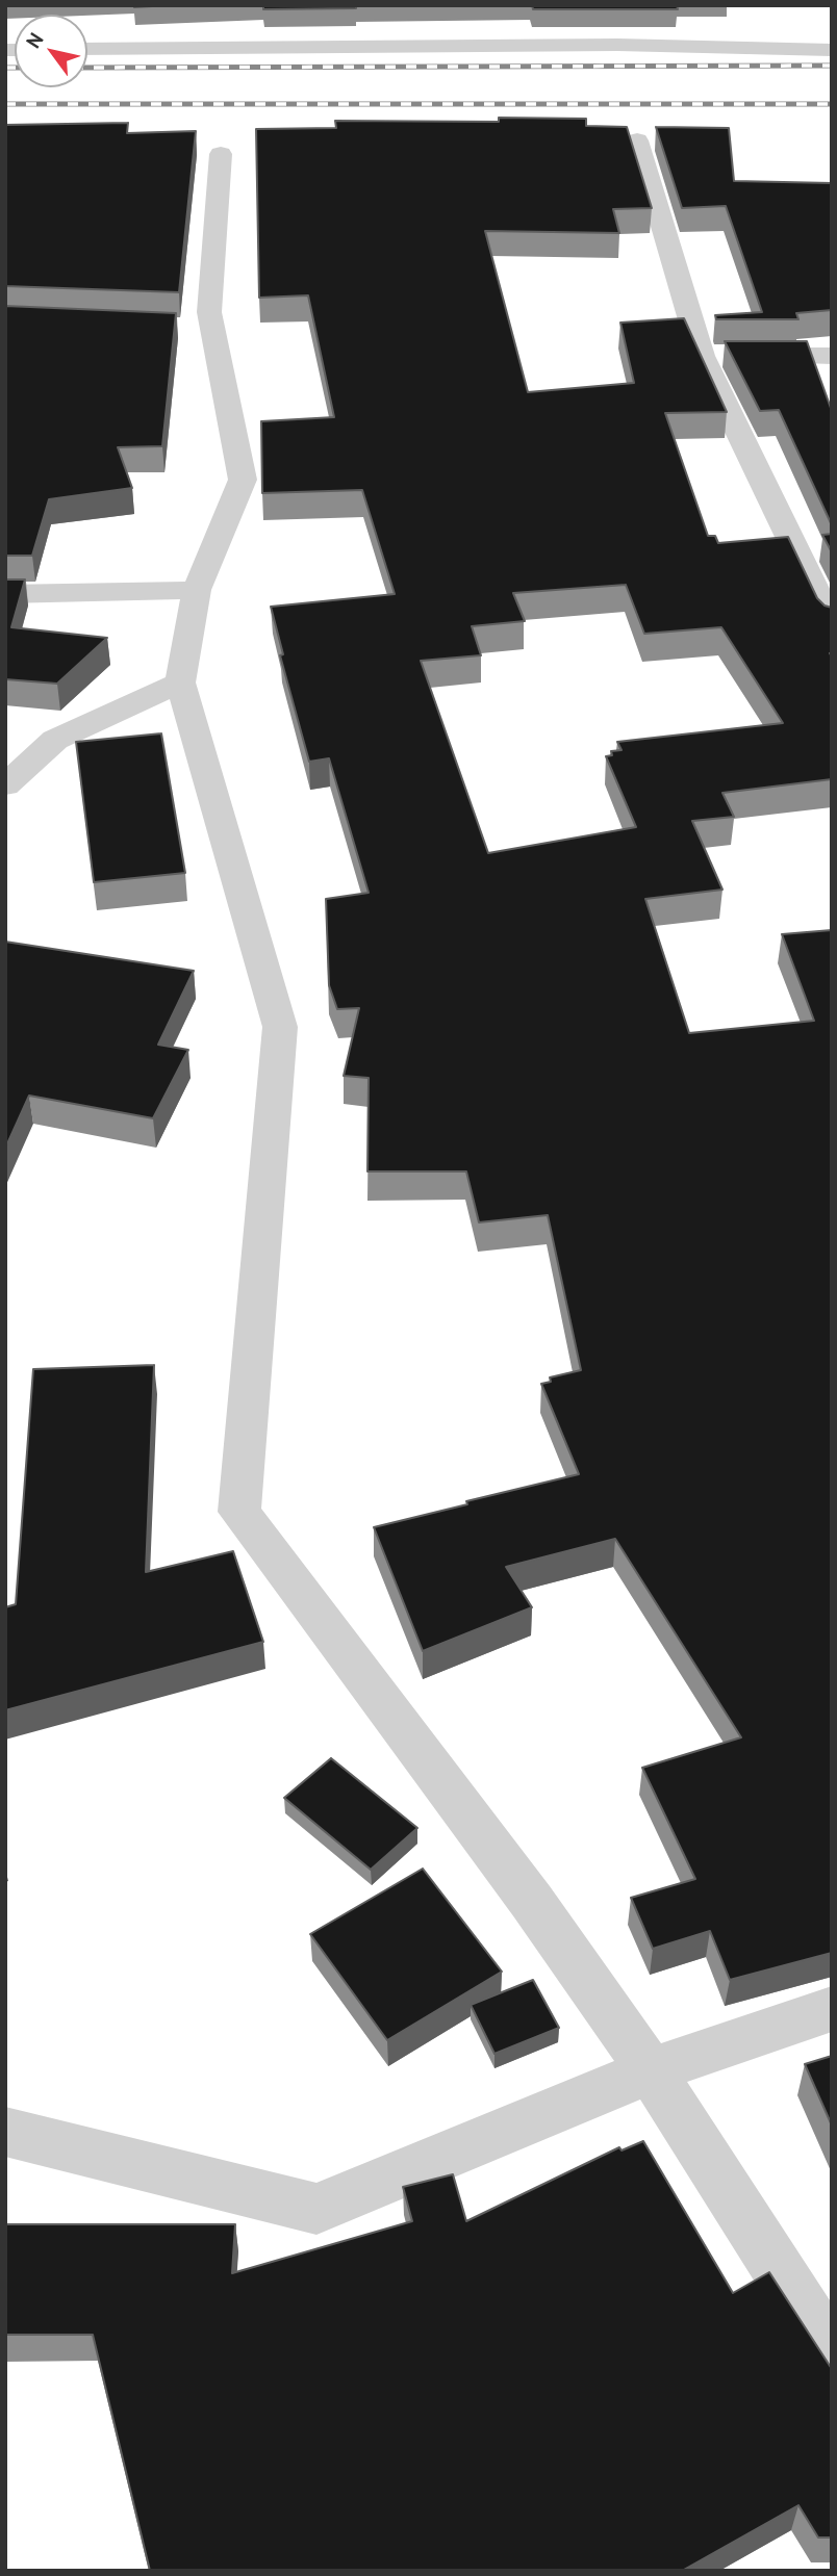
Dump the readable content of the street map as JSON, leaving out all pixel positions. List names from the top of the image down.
{
  "north": "top left"
}
